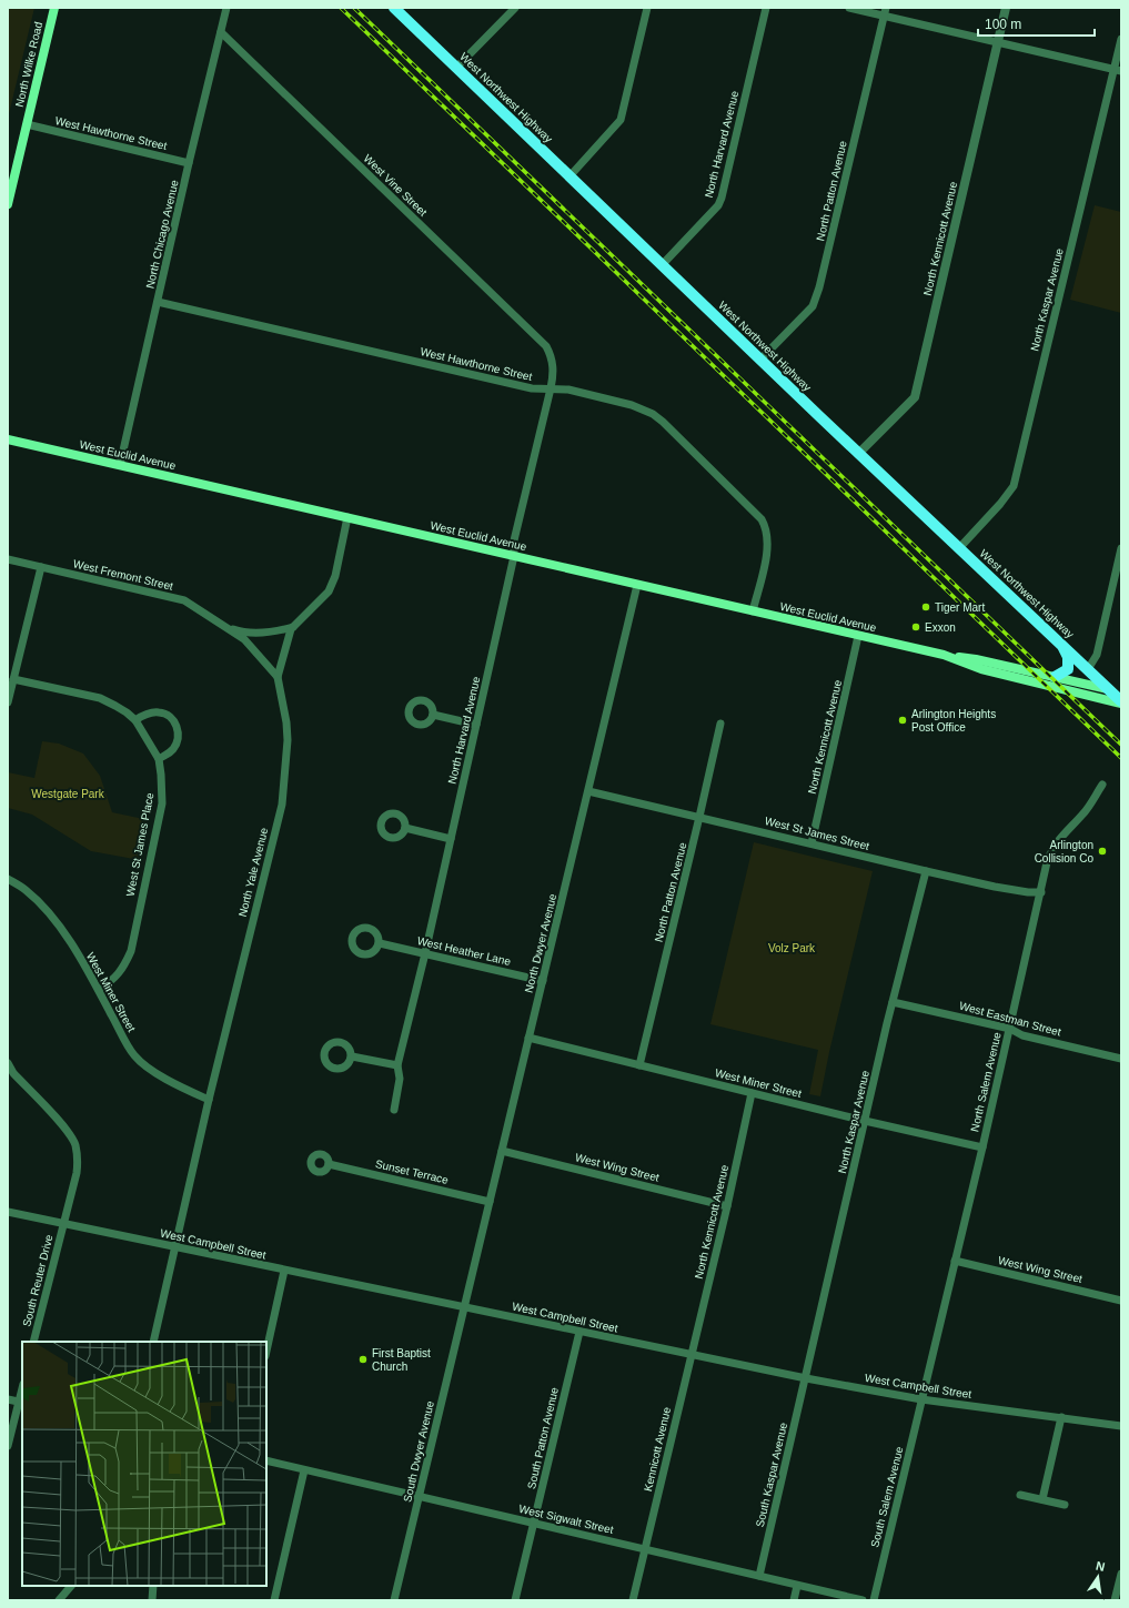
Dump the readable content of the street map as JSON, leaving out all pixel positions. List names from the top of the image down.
{
  "streets": {
    "main road": ["North Wilke Road", "West Northwest Highway", "West Euclid Avenue"],
    "street": [
      "West Hawthorne Street",
      "North Harvard Avenue",
      "West Vine Street",
      "North Patton Avenue",
      "North Chicago Avenue",
      "North Kennicott Avenue",
      "North Kaspar Avenue",
      "West Fremont Street",
      "West St James Street",
      "West St James Place",
      "North Yale Avenue",
      "North Dwyer Avenue",
      "West Heather Lane",
      "West Miner Street",
      "West Eastman Street",
      "North Salem Avenue",
      "West Wing Street",
      "Sunset Terrace",
      "West Campbell Street",
      "South Reuter Drive",
      "South Patton Avenue",
      "Kennicott Avenue",
      "South Dwyer Avenue",
      "South Kaspar Avenue",
      "South Salem Avenue",
      "West Sigwalt Street"
    ]
  },
  "crossings": [
    ["North Wilke Road", "West Hawthorne Street"],
    ["West Northwest Highway", "North Harvard Avenue"],
    ["West Northwest Highway", "North Patton Avenue"],
    ["West Northwest Highway", "North Kennicott Avenue"],
    ["West Northwest Highway", "North Kaspar Avenue"],
    ["West Northwest Highway", "West Euclid Avenue"],
    ["West Hawthorne Street", "North Harvard Avenue"],
    ["West Hawthorne Street", "North Chicago Avenue"],
    ["West Hawthorne Street", "West Euclid Avenue"],
    ["North Harvard Avenue", "West Vine Street"],
    ["North Harvard Avenue", "West Euclid Avenue"],
    ["North Harvard Avenue", "West Heather Lane"],
    ["West Vine Street", "North Chicago Avenue"],
    ["North Patton Avenue", "West St James Street"],
    ["North Patton Avenue", "West Miner Street"],
    ["North Chicago Avenue", "West Euclid Avenue"],
    ["North Kennicott Avenue", "West Euclid Avenue"],
    ["North Kennicott Avenue", "West St James Street"],
    ["North Kennicott Avenue", "West Miner Street"],
    ["North Kennicott Avenue", "West Wing Street"],
    ["North Kennicott Avenue", "West Campbell Street"],
    ["North Kennicott Avenue", "Kennicott Avenue"],
    ["North Kaspar Avenue", "West St James Street"],
    ["North Kaspar Avenue", "West Miner Street"],
    ["North Kaspar Avenue", "West Eastman Street"],
    ["North Kaspar Avenue", "West Campbell Street"],
    ["North Kaspar Avenue", "South Kaspar Avenue"],
    ["West Euclid Avenue", "North Yale Avenue"],
    ["West Euclid Avenue", "North Dwyer Avenue"],
    ["West Fremont Street", "North Yale Avenue"],
    ["West St James Street", "North Dwyer Avenue"],
    ["West St James Street", "North Salem Avenue"],
    ["West St James Place", "West Miner Street"],
    ["North Yale Avenue", "West Miner Street"],
    ["North Yale Avenue", "West Campbell Street"],
    ["North Dwyer Avenue", "West Heather Lane"],
    ["North Dwyer Avenue", "West Miner Street"],
    ["North Dwyer Avenue", "West Wing Street"],
    ["North Dwyer Avenue", "Sunset Terrace"],
    ["North Dwyer Avenue", "West Campbell Street"],
    ["North Dwyer Avenue", "South Dwyer Avenue"],
    ["West Miner Street", "North Salem Avenue"],
    ["West Eastman Street", "North Salem Avenue"],
    ["North Salem Avenue", "West Wing Street"],
    ["North Salem Avenue", "West Campbell Street"],
    ["North Salem Avenue", "South Salem Avenue"],
    ["West Campbell Street", "South Reuter Drive"],
    ["West Campbell Street", "South Patton Avenue"],
    ["West Campbell Street", "Kennicott Avenue"],
    ["West Campbell Street", "South Dwyer Avenue"],
    ["West Campbell Street", "South Kaspar Avenue"],
    ["West Campbell Street", "South Salem Avenue"],
    ["South Patton Avenue", "West Sigwalt Street"],
    ["Kennicott Avenue", "West Sigwalt Street"],
    ["South Dwyer Avenue", "West Sigwalt Street"],
    ["South Kaspar Avenue", "West Sigwalt Street"]
  ],
  "parks": ["Westgate Park", "Volz Park"],
  "places": [
    "Tiger Mart",
    "Exxon",
    "Arlington Heights Post Office",
    "Arlington Collision Co",
    "First Baptist Church"
  ],
  "scale_bar": "100 m",
  "north": "top"
}
